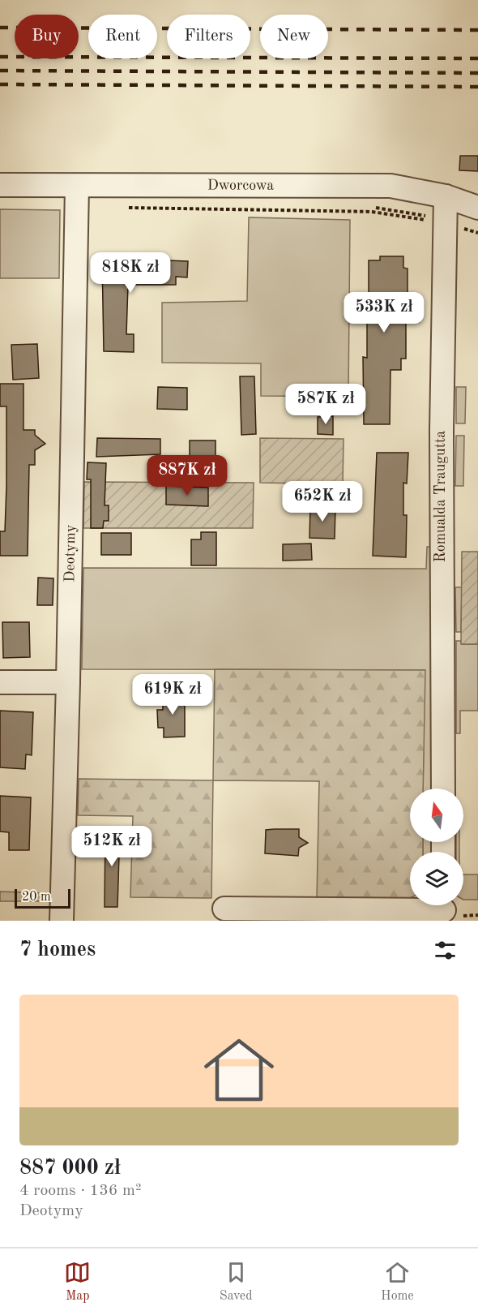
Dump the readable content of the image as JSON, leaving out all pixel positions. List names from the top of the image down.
{
  "streets": {
    "street": ["Dworcowa", "Romualda Traugutta", "Deotymy"]
  },
  "crossings": [
    ["Dworcowa", "Romualda Traugutta"],
    ["Dworcowa", "Deotymy"]
  ],
  "scale_bar": "20 m",
  "north": "top",
  "page": {
    "chip": [
      "Buy",
      "Rent",
      "Filters",
      "New"
    ],
    "price": [
      "818K zł",
      "533K zł",
      "587K zł",
      "887K zł",
      "652K zł",
      "619K zł",
      "512K zł"
    ],
    "scale": "20 m",
    "heading": "7 homes",
    "list": [
      {
        "name": "887 000 zł",
        "note": "4 rooms · 136 m² · Deotymy"
      }
    ],
    "tabs": ["Map", "Saved", "Home"]
  }
}
